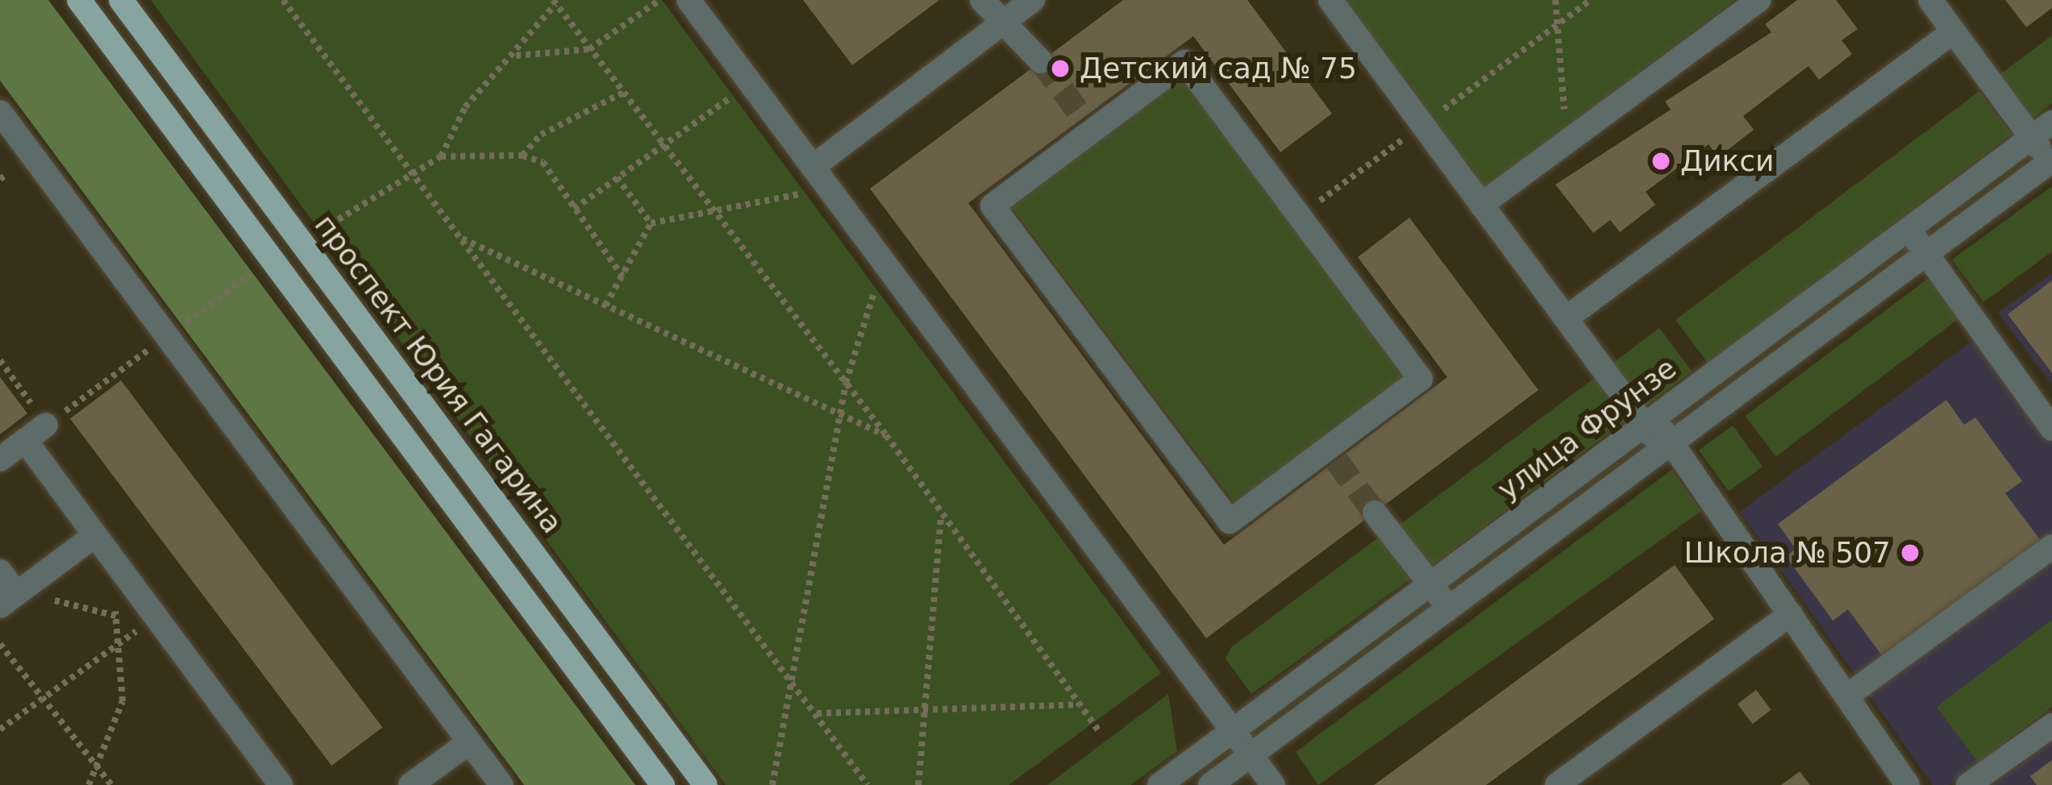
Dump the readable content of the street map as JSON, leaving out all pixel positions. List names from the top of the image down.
{
  "streets": {
    "main road": ["проспект Юрия Гагарина"],
    "street": ["улица Фрунзе"]
  },
  "places": ["Детский сад № 75", "Дикси", "Школа № 507"]
}
